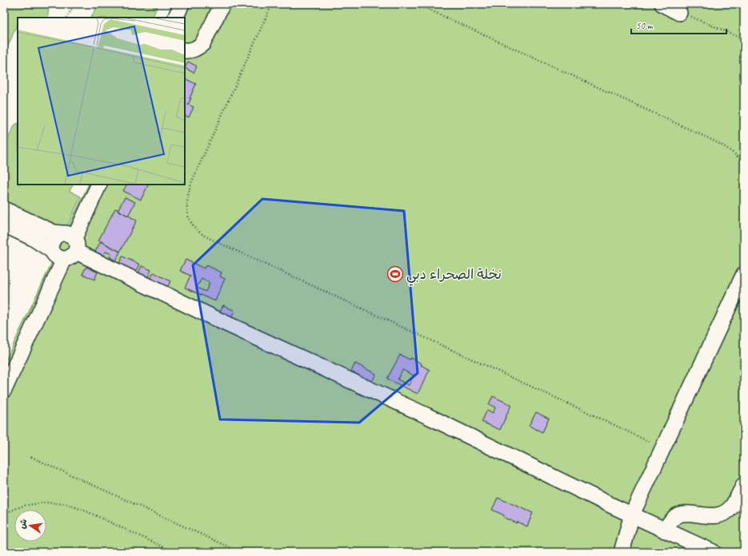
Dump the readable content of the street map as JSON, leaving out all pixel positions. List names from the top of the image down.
{
  "places": {
    "sports": ["نخلة الصحراء دبي"]
  },
  "scale_bar": "50 m",
  "north": "left"
}
